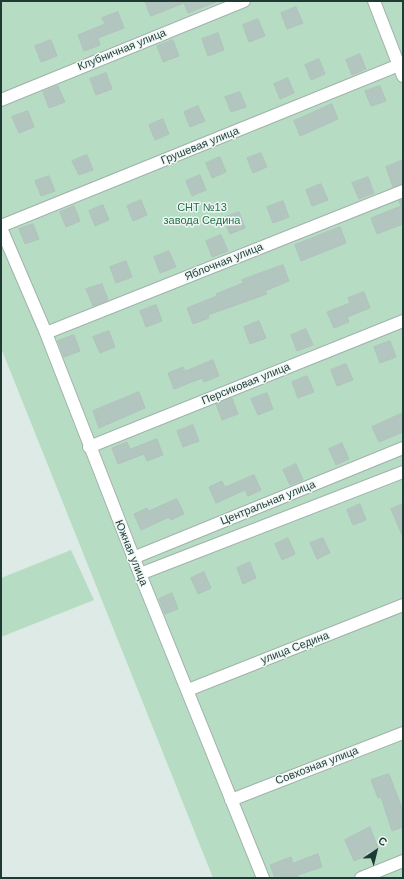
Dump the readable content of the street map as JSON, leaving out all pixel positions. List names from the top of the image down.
{
  "streets": {
    "street": [
      "Клубничная улица",
      "Грушевая улица",
      "Яблочная улица",
      "Персиковая улица",
      "Центральная улица",
      "Южная улица",
      "улица Седина",
      "Совхозная улица"
    ]
  },
  "crossings": [
    ["Грушевая улица", "Южная улица"],
    ["Яблочная улица", "Южная улица"],
    ["Персиковая улица", "Южная улица"],
    ["Центральная улица", "Южная улица"],
    ["Южная улица", "улица Седина"],
    ["Южная улица", "Совхозная улица"]
  ],
  "parks": ["СНТ №13 завода Седина"],
  "north": "top right"
}
